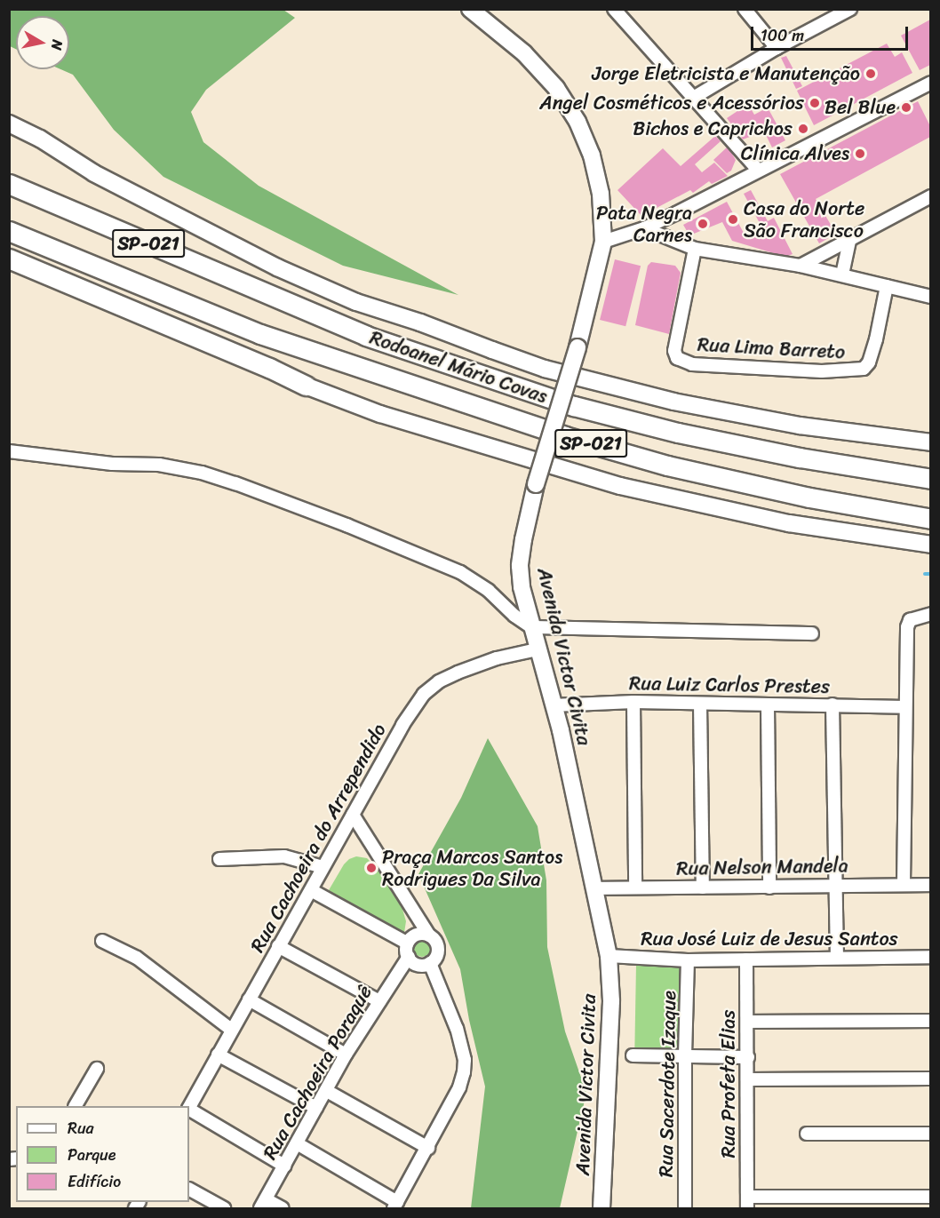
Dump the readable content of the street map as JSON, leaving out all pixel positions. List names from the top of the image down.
{
  "streets": {
    "highway": ["SP-021", "Rodoanel Mário Covas"],
    "main road": ["Avenida Victor Civita"],
    "street": [
      "Rua Lima Barreto",
      "Rua Luiz Carlos Prestes",
      "Rua Cachoeira do Arrependido",
      "Rua Nelson Mandela",
      "Rua José Luiz de Jesus Santos",
      "Rua Cachoeira Poraquê",
      "Rua Sacerdote Izaque",
      "Rua Profeta Elias"
    ]
  },
  "crossings": [
    ["Avenida Victor Civita", "Rua Luiz Carlos Prestes"],
    ["Avenida Victor Civita", "Rua Cachoeira do Arrependido"],
    ["Avenida Victor Civita", "Rua Nelson Mandela"],
    ["Avenida Victor Civita", "Rua José Luiz de Jesus Santos"],
    ["Rua José Luiz de Jesus Santos", "Rua Sacerdote Izaque"],
    ["Rua José Luiz de Jesus Santos", "Rua Profeta Elias"]
  ],
  "places": [
    "Jorge Eletricista e Manutenção",
    "Angel Cosméticos e Acessórios",
    "Bel Blue",
    "Bichos e Caprichos",
    "Clínica Alves",
    "Casa do Norte São Francisco",
    "Pata Negra Carnes",
    "Praça Marcos Santos Rodrigues Da Silva"
  ],
  "legend": ["Rua", "Parque", "Edifício"],
  "scale_bar": "100 m",
  "north": "right"
}
